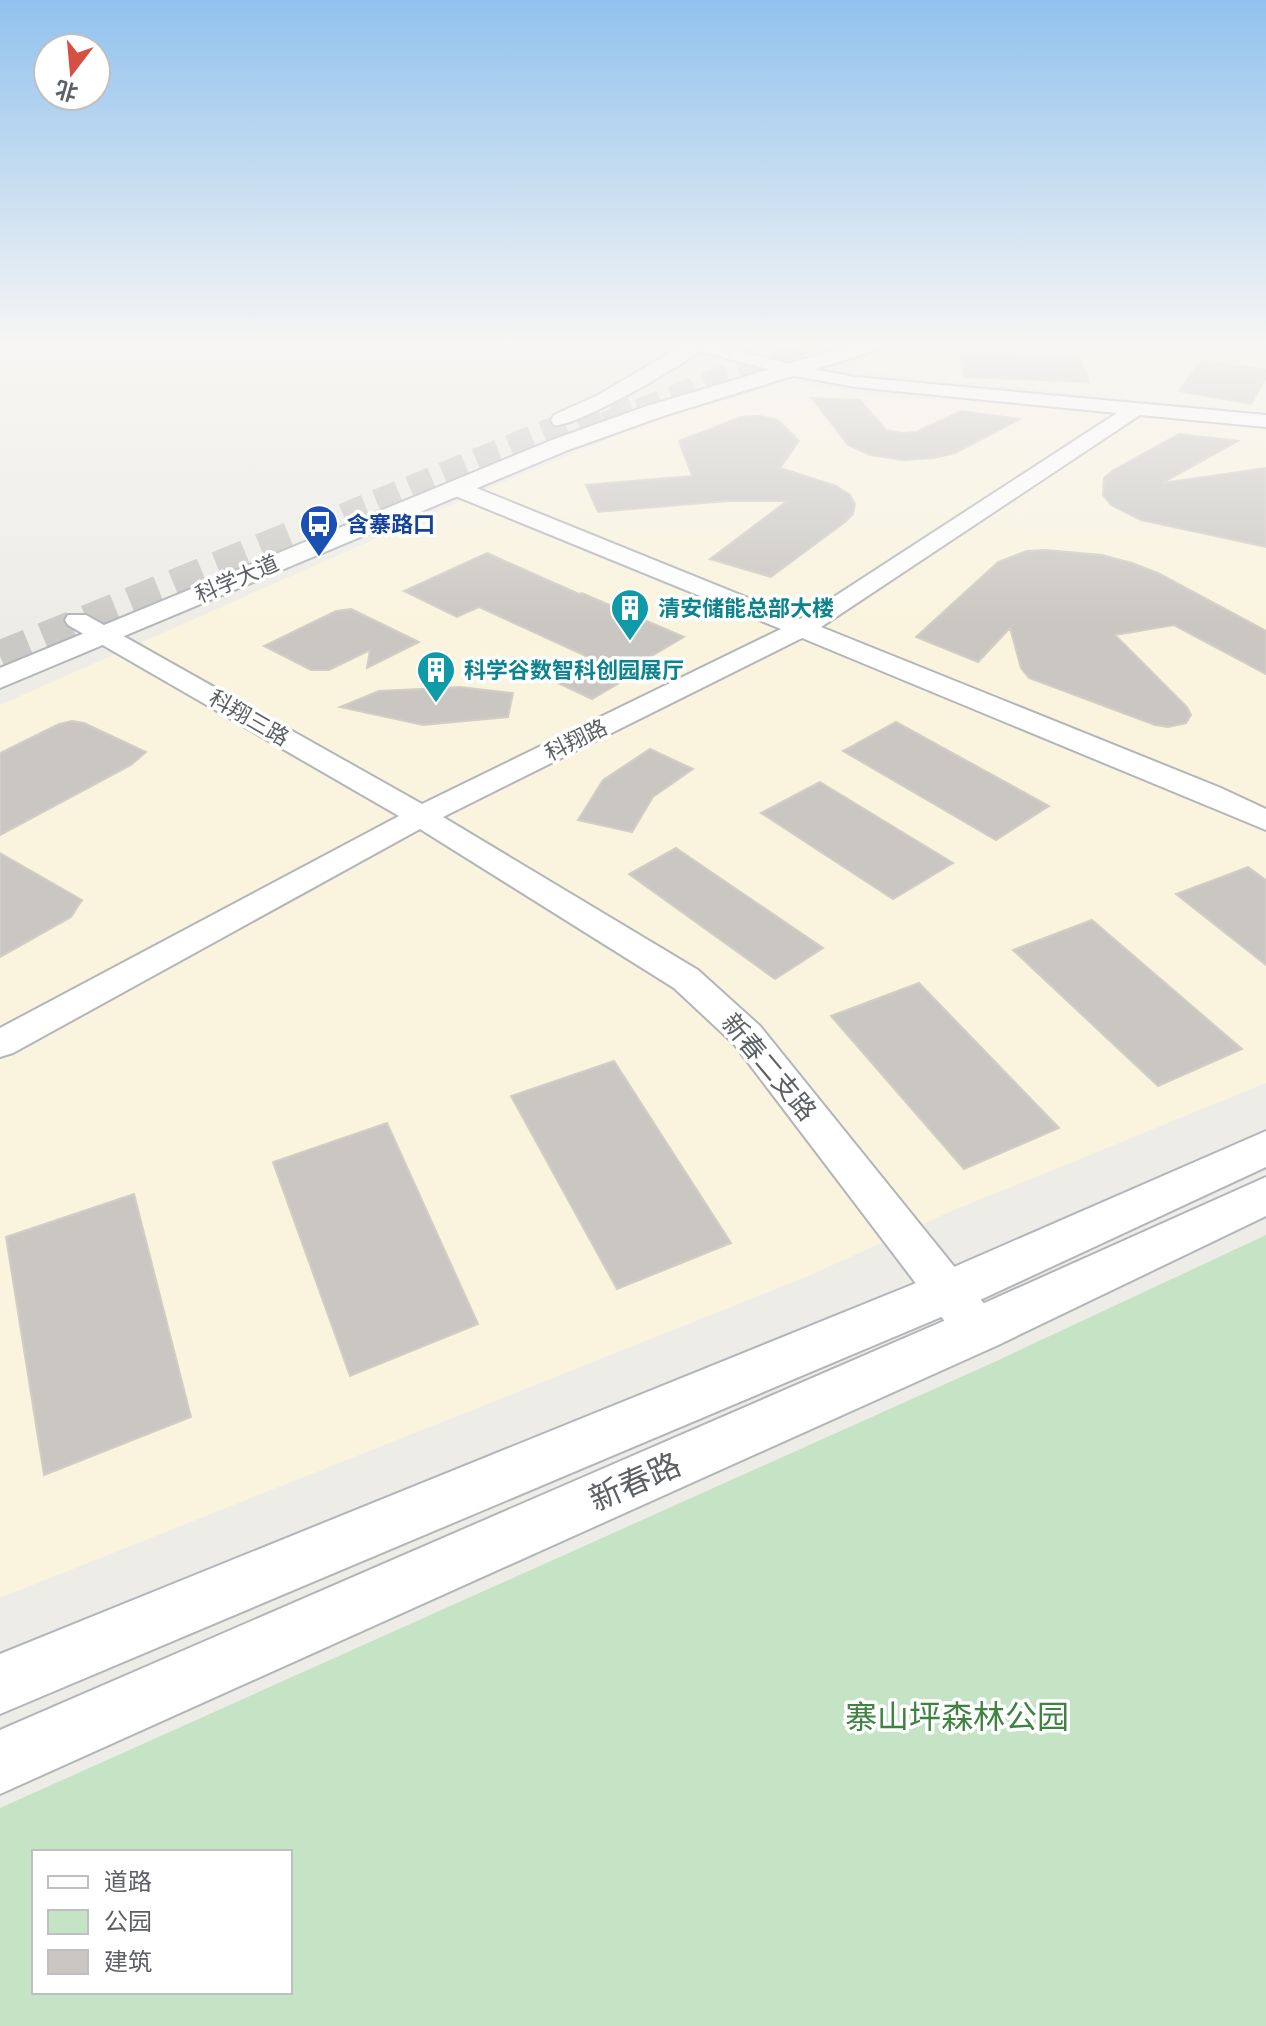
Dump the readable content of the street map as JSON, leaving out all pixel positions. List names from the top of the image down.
{
  "streets": {
    "main road": ["科学大道", "新春路"],
    "street": ["科翔三路", "科翔路", "新春二支路"]
  },
  "crossings": [
    ["科学大道", "科翔三路"],
    ["科翔三路", "科翔路"],
    ["科翔三路", "新春二支路"],
    ["科翔路", "新春二支路"],
    ["新春二支路", "新春路"]
  ],
  "parks": ["寨山坪森林公园"],
  "places": {
    "bus stop": ["含寨路口"],
    "building": ["清安储能总部大楼", "科学谷数智科创园展厅"]
  },
  "legend": ["道路", "公园", "建筑"],
  "north": "bottom"
}
